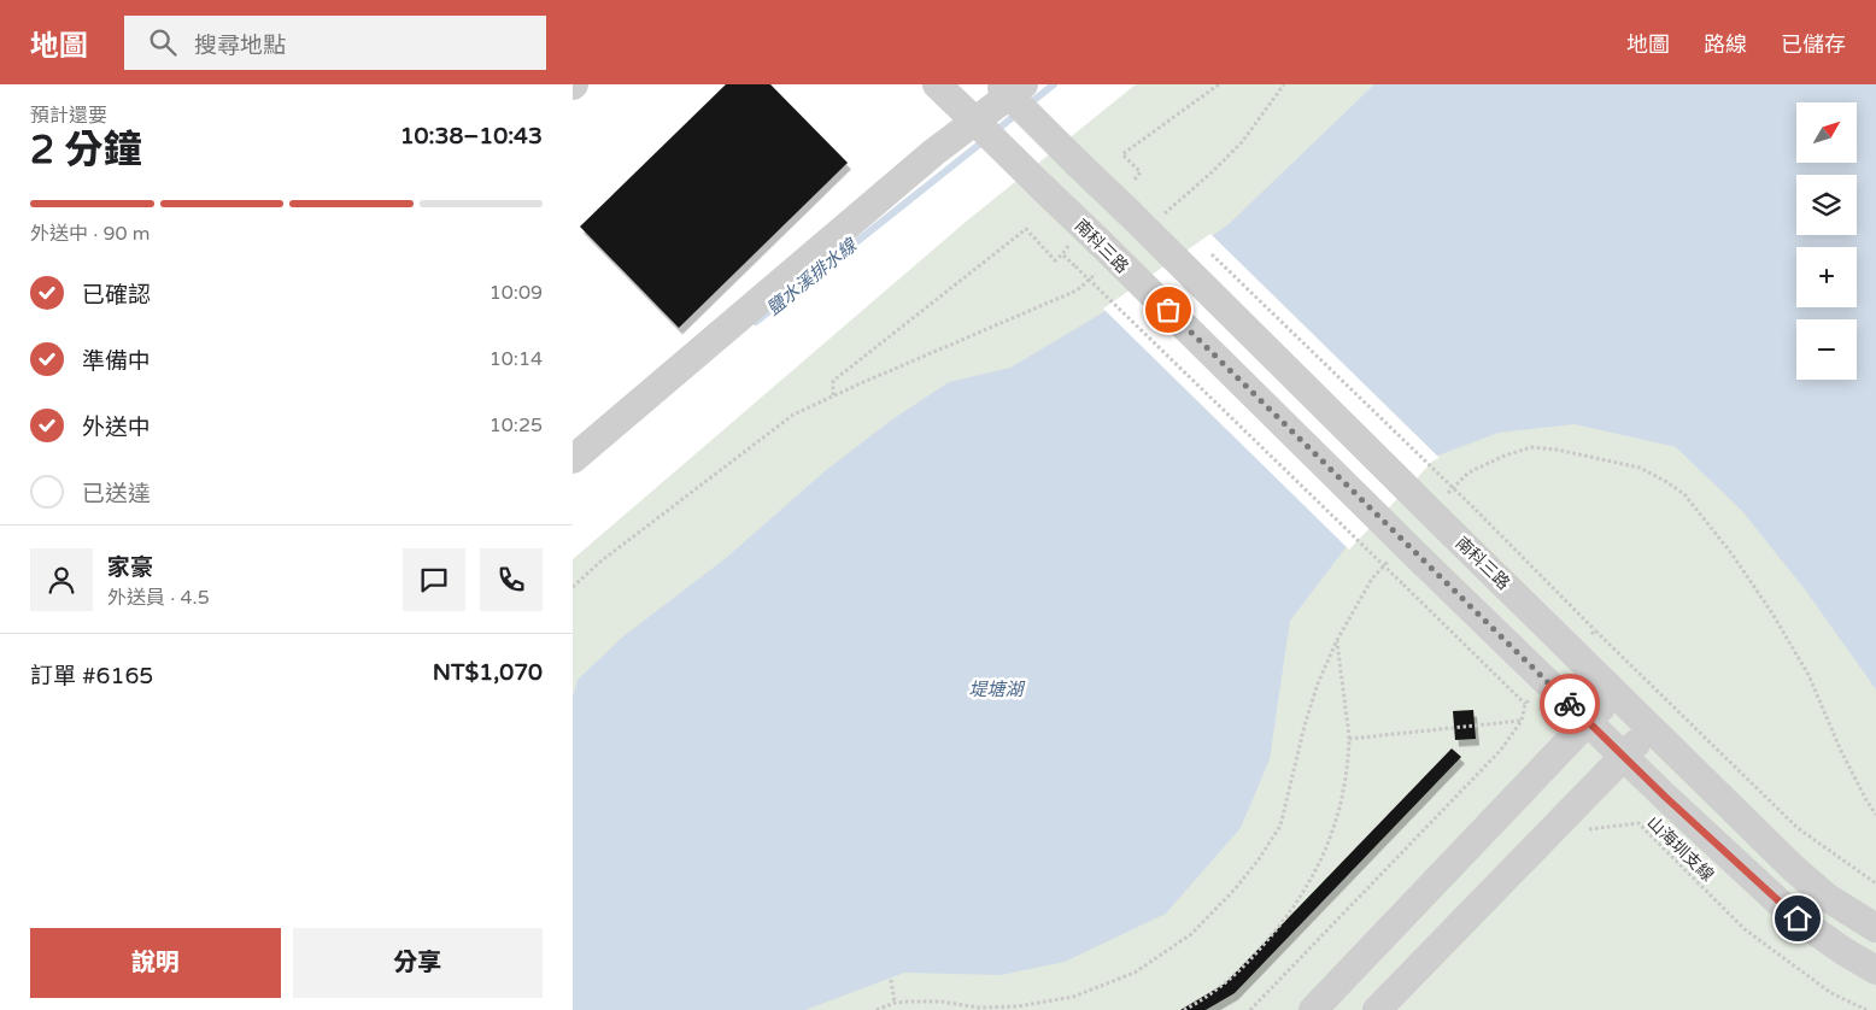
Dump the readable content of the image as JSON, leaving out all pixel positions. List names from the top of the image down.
{
  "streets": {
    "street": ["南科三路"],
    "path": ["山海圳支線"]
  },
  "water": ["鹽水溪排水線", "堤塘湖"],
  "north": "top right",
  "page": {
    "header": "地圖",
    "search": "搜尋地點",
    "nav": ["地圖", "路線", "已儲存"],
    "heading": ["2 分鐘", "預計還要", "10:38–10:43"],
    "panel": [
      "家豪",
      "外送員 · 4.5",
      "訂單 #6165",
      "NT$1,070"
    ],
    "map_buttons": ["+", "−"],
    "bar": "外送中 · 90 m",
    "list": [
      ["已確認", "10:09"],
      ["準備中", "10:14"],
      ["外送中", "10:25"],
      "已送達"
    ],
    "buttons": ["說明", "分享"]
  }
}
